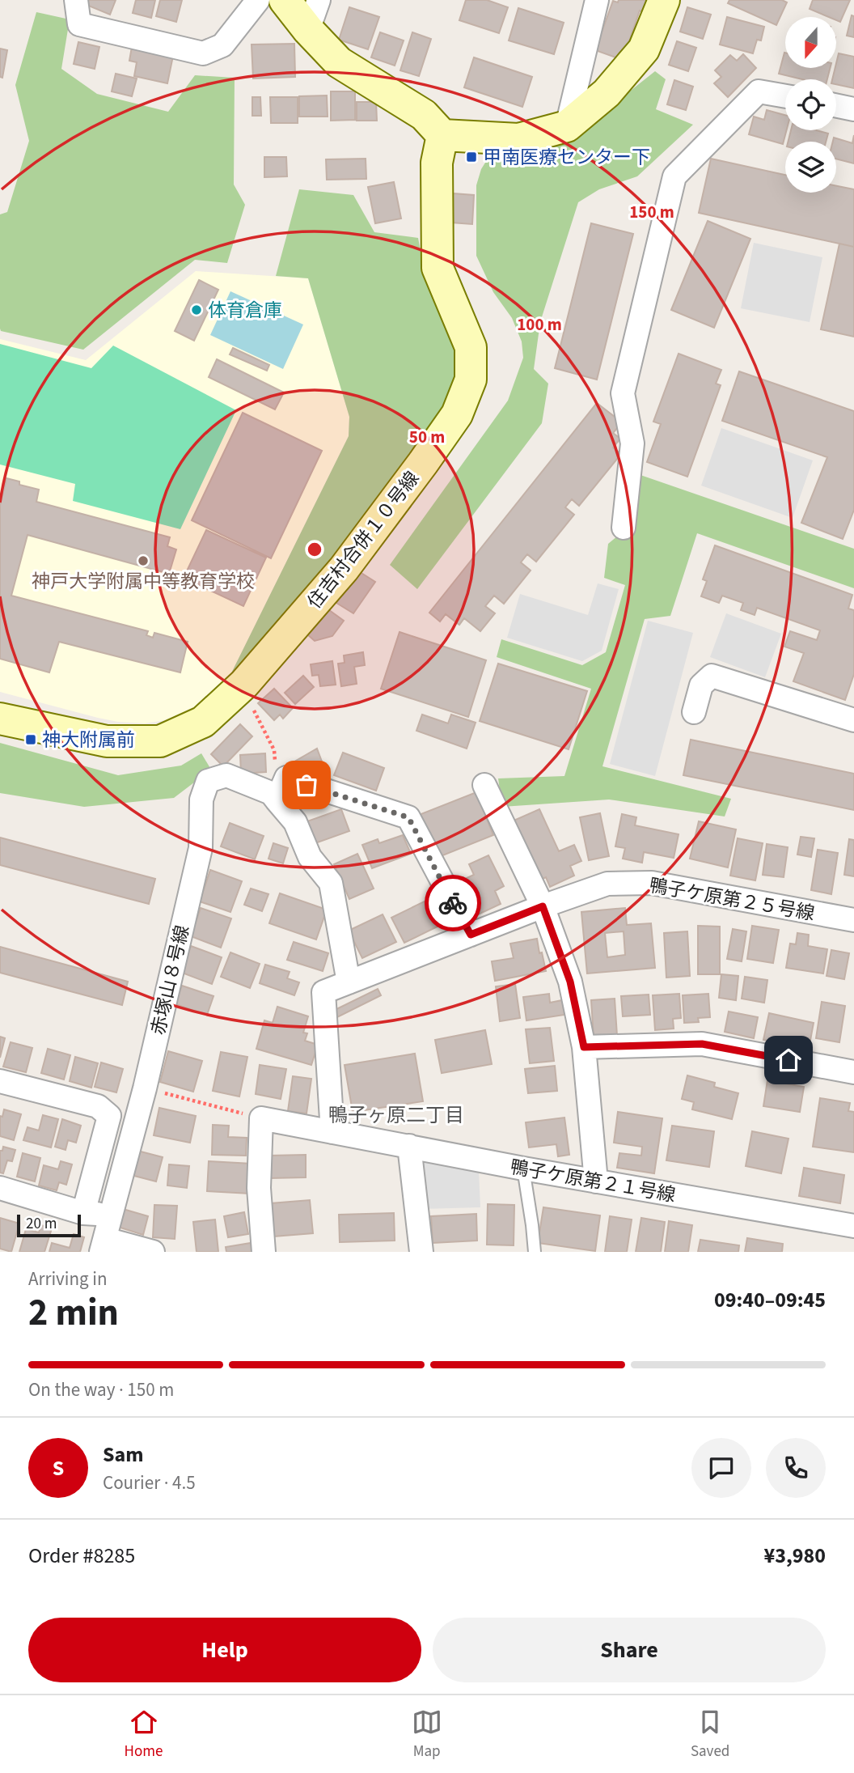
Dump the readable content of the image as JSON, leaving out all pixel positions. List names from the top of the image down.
{
  "streets": {
    "street": [
      "住吉村合併１０号線",
      "鴨子ケ原第２５号線",
      "赤塚山８号線",
      "鴨子ケ原第２１号線"
    ]
  },
  "crossings": [
    ["鴨子ケ原第２５号線", "鴨子ケ原第２１号線"]
  ],
  "districts": ["鴨子ヶ原二丁目"],
  "places": {
    "transit": ["甲南医療センター下", "神大附属前"],
    "other": ["体育倉庫", "神戸大学附属中等教育学校"]
  },
  "scale_bar": "20 m",
  "north": "bottom",
  "page": {
    "scale": "20 m",
    "heading": ["2 min", "Arriving in", "09:40–09:45"],
    "panel": [
      "Sam",
      "Courier · 4.5",
      "Order #8285",
      "¥3,980"
    ],
    "bar": "On the way · 150 m",
    "round": "S",
    "buttons": ["Help", "Share"],
    "tabs": ["Home", "Map", "Saved"]
  },
  "rings": ["150 m", "100 m", "50 m"]
}
